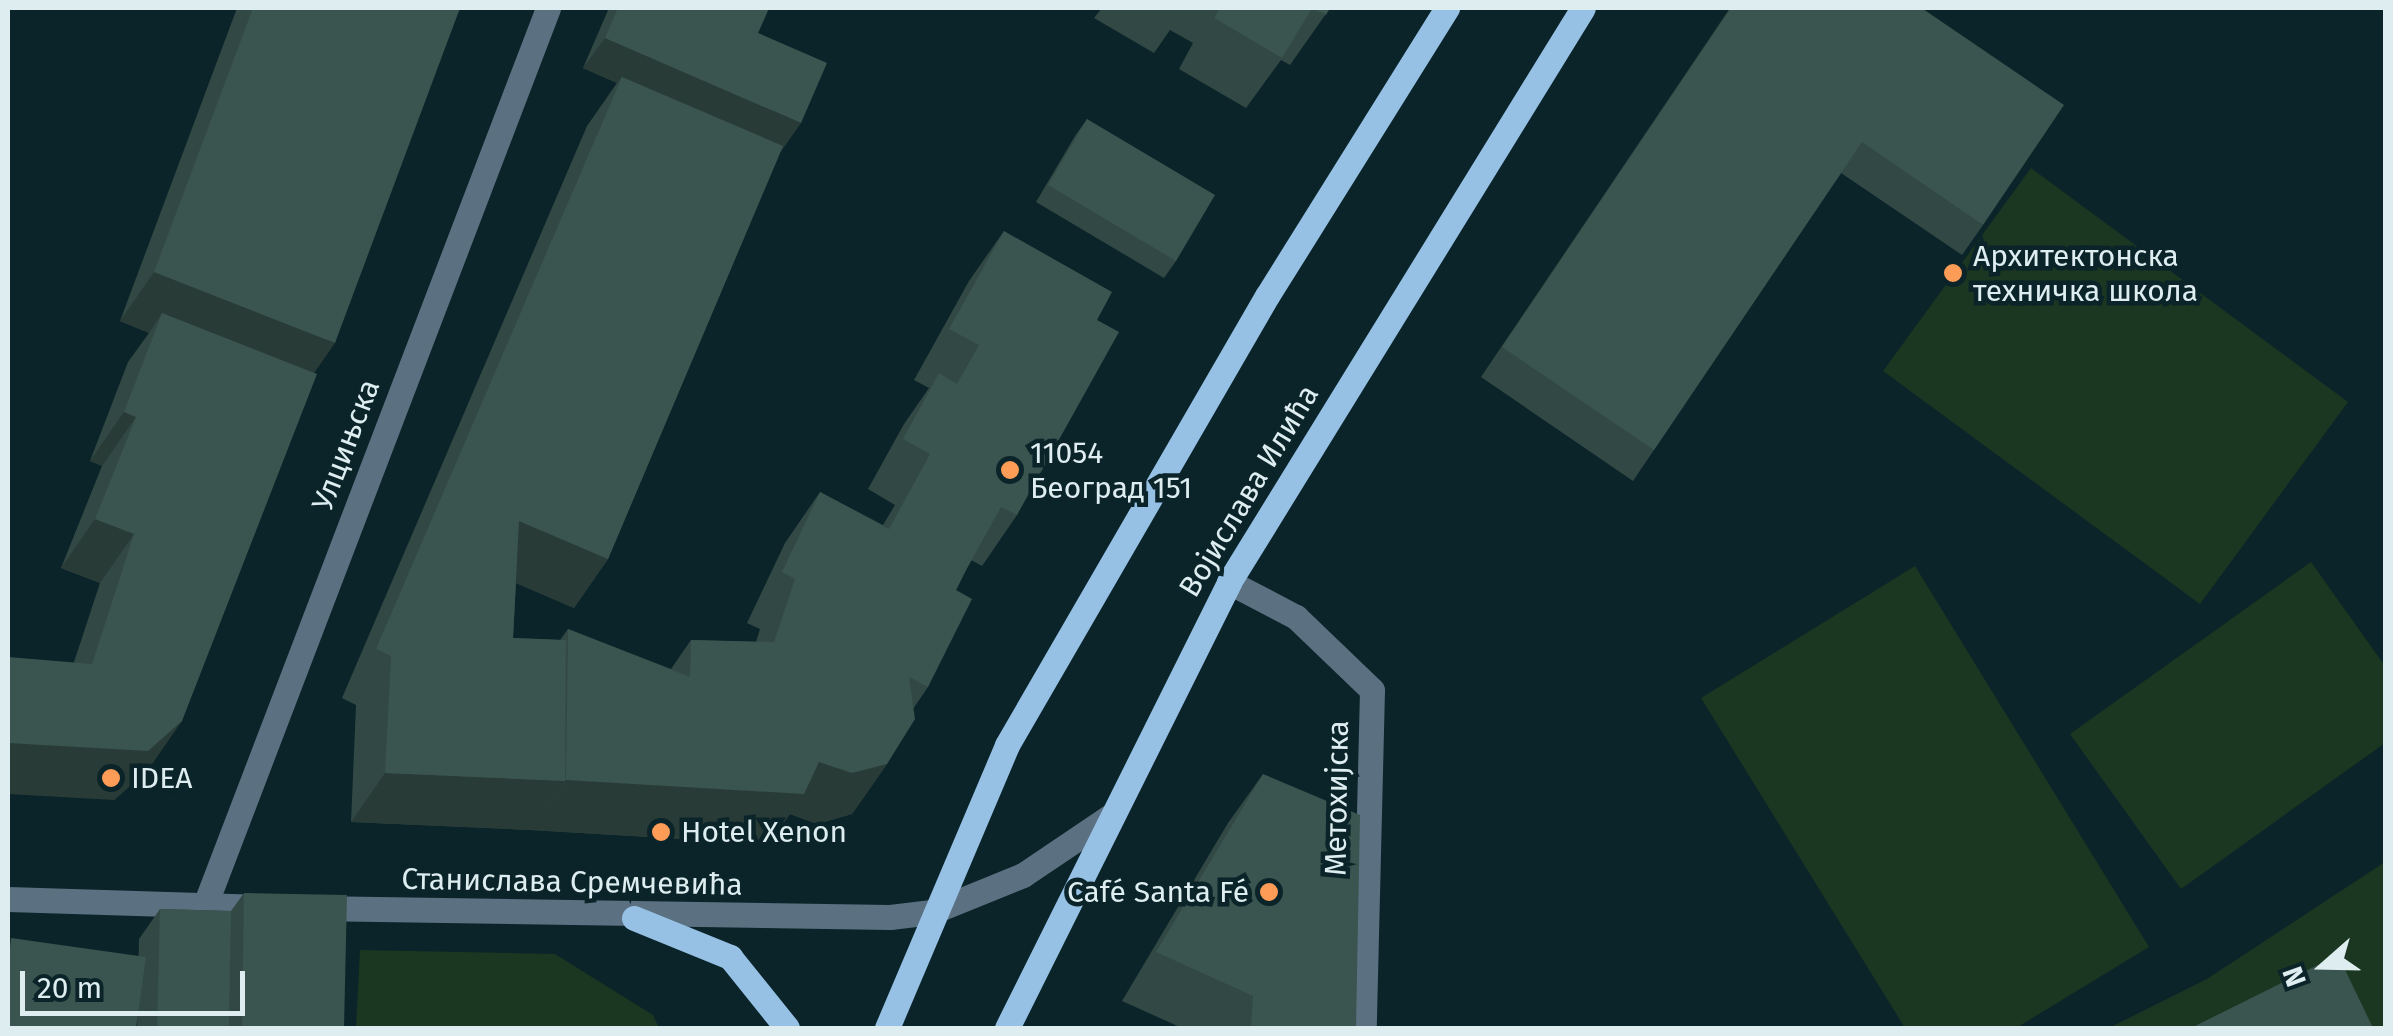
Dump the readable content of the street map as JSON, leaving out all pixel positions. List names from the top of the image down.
{
  "streets": {
    "main road": ["Војислава Илића"],
    "street": ["Улцињска", "Метохијска", "Станислава Сремчевића"]
  },
  "crossings": [
    ["Улцињска", "Станислава Сремчевића"],
    ["Војислава Илића", "Метохијска"],
    ["Војислава Илића", "Станислава Сремчевића"]
  ],
  "places": [
    "Архитектонска техничка школа",
    "11054 Београд 151",
    "IDEA",
    "Hotel Xenon",
    "Café Santa Fé"
  ],
  "scale_bar": "20 m",
  "north": "left"
}
